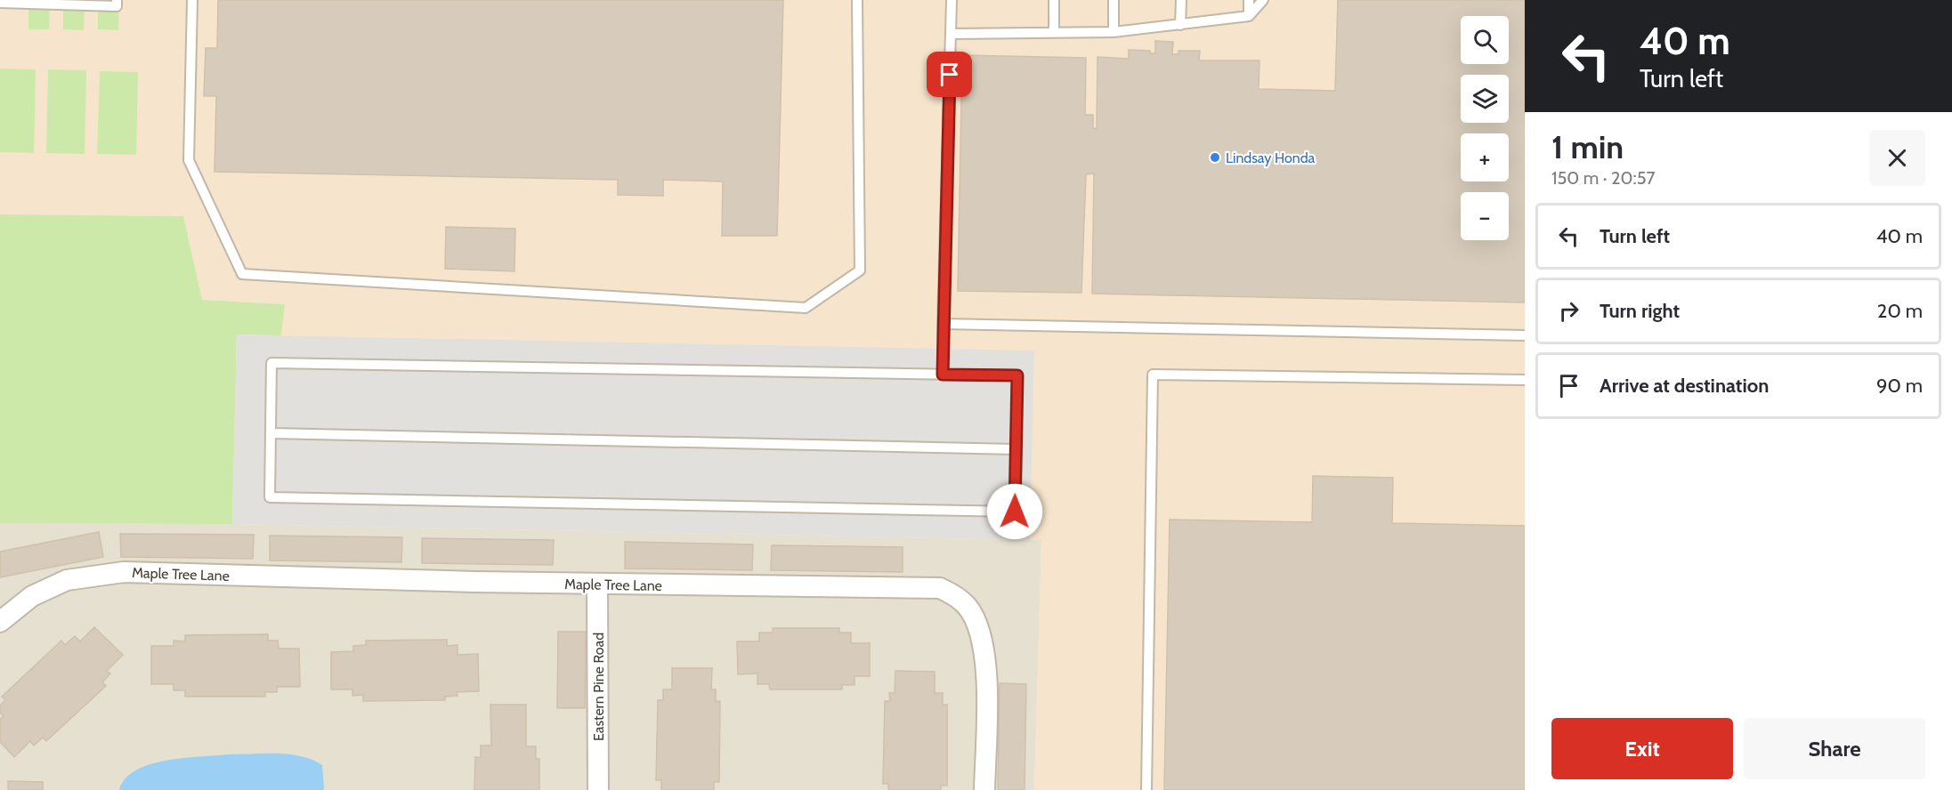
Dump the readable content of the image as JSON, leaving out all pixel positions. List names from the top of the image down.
{
  "streets": {
    "street": ["Maple Tree Lane", "Eastern Pine Road"]
  },
  "crossings": [
    ["Maple Tree Lane", "Eastern Pine Road"]
  ],
  "places": ["Lindsay Honda"],
  "page": {
    "turn": ["40 m", "Turn left"],
    "map_buttons": ["+", "−"],
    "heading": ["1 min", "150 m · 20:57"],
    "list": [
      {
        "name": "Turn left",
        "value": "40 m"
      },
      {
        "name": "Turn right",
        "value": "20 m"
      },
      {
        "name": "Arrive at destination",
        "value": "90 m"
      }
    ],
    "buttons": ["Exit", "Share"]
  }
}
